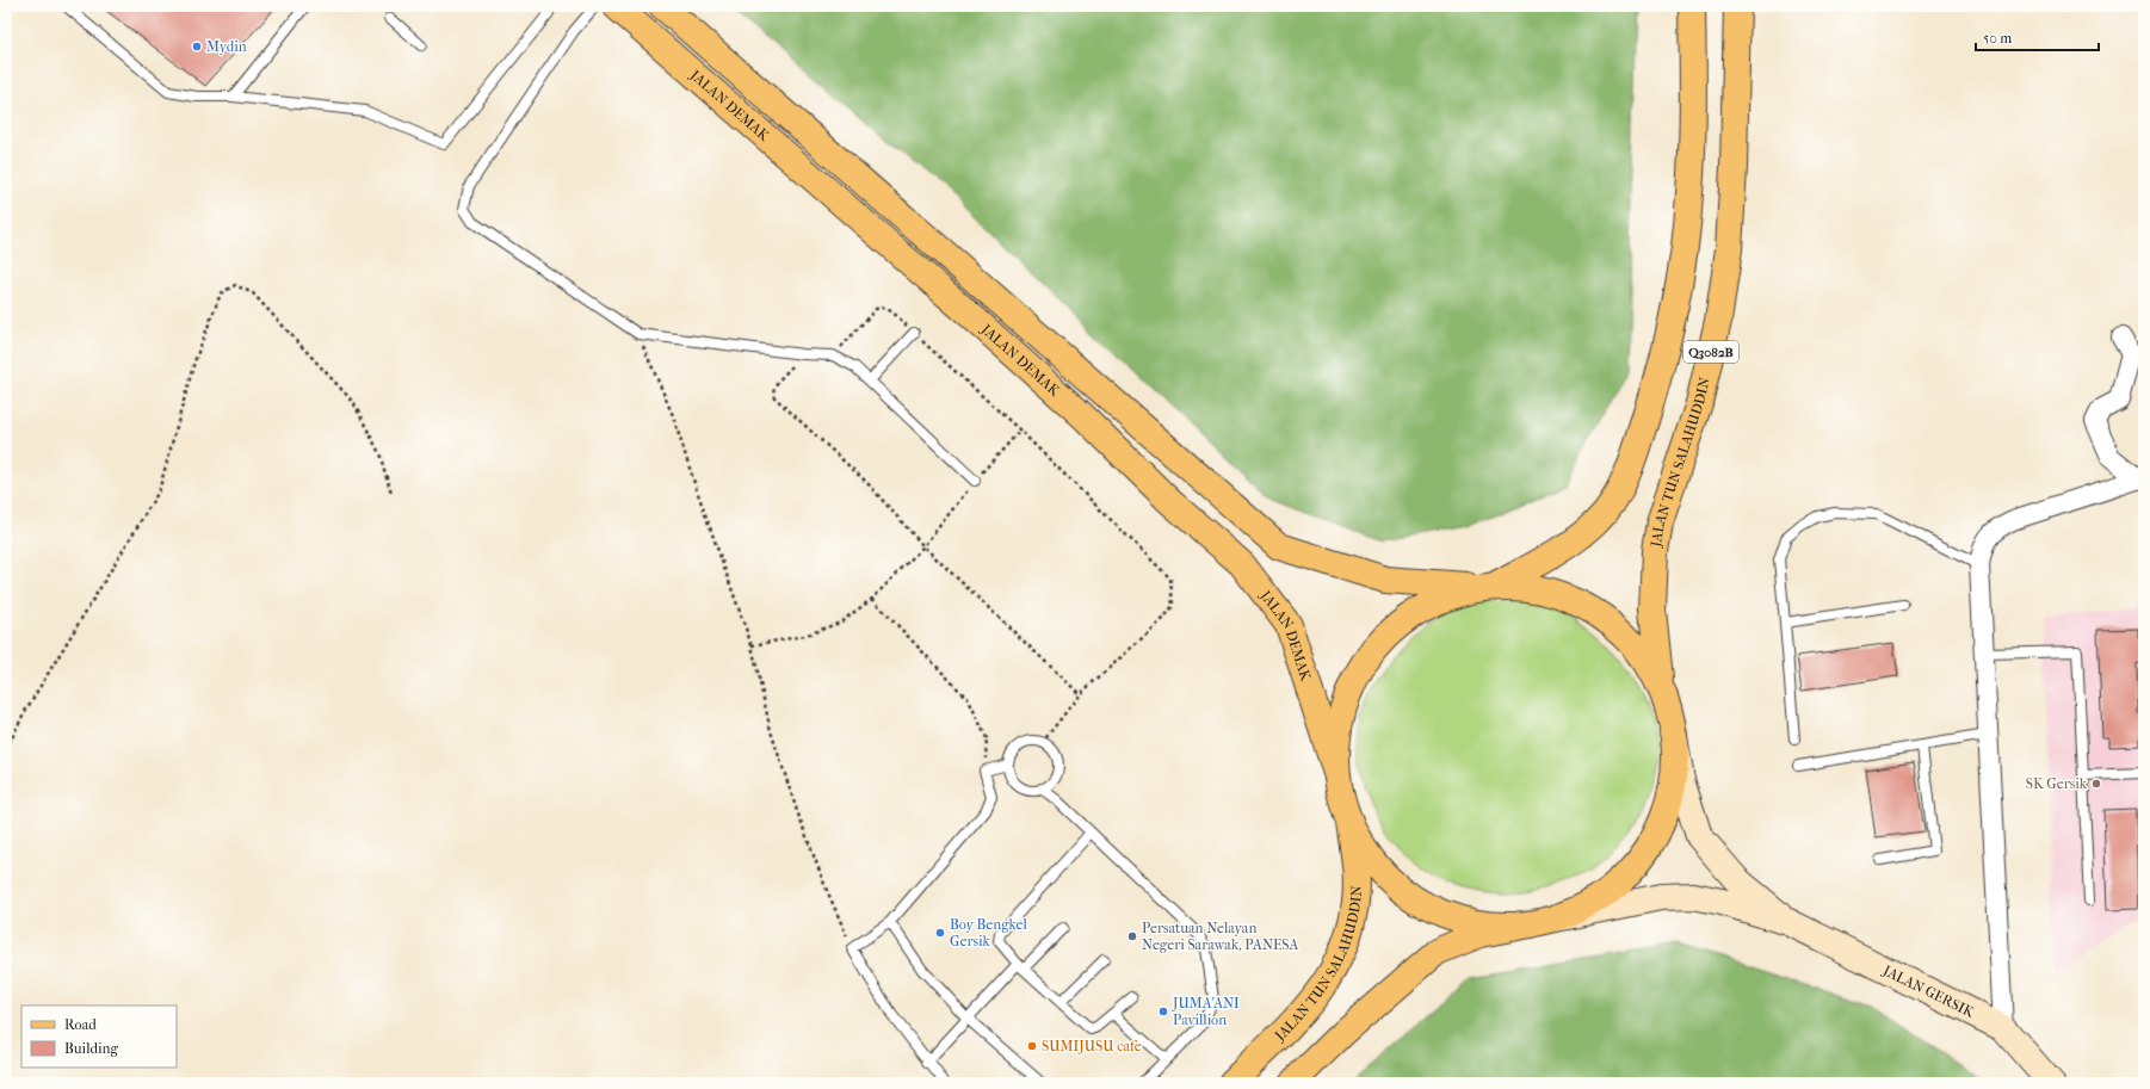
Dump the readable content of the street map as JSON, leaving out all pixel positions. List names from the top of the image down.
{
  "streets": {
    "main road": ["JALAN DEMAK", "Q3082B", "JALAN TUN SALAHUDDIN"],
    "street": ["JALAN GERSIK"]
  },
  "places": [
    "Mydin",
    "SK Gersik",
    "Boy Bengkel Gersik",
    "Persatuan Nelayan Negeri Sarawak, PANESA",
    "JUMA'ANI Pavillion",
    "SUMIJUSU cafe"
  ],
  "legend": ["Road", "Building"],
  "scale_bar": "50 m"
}
